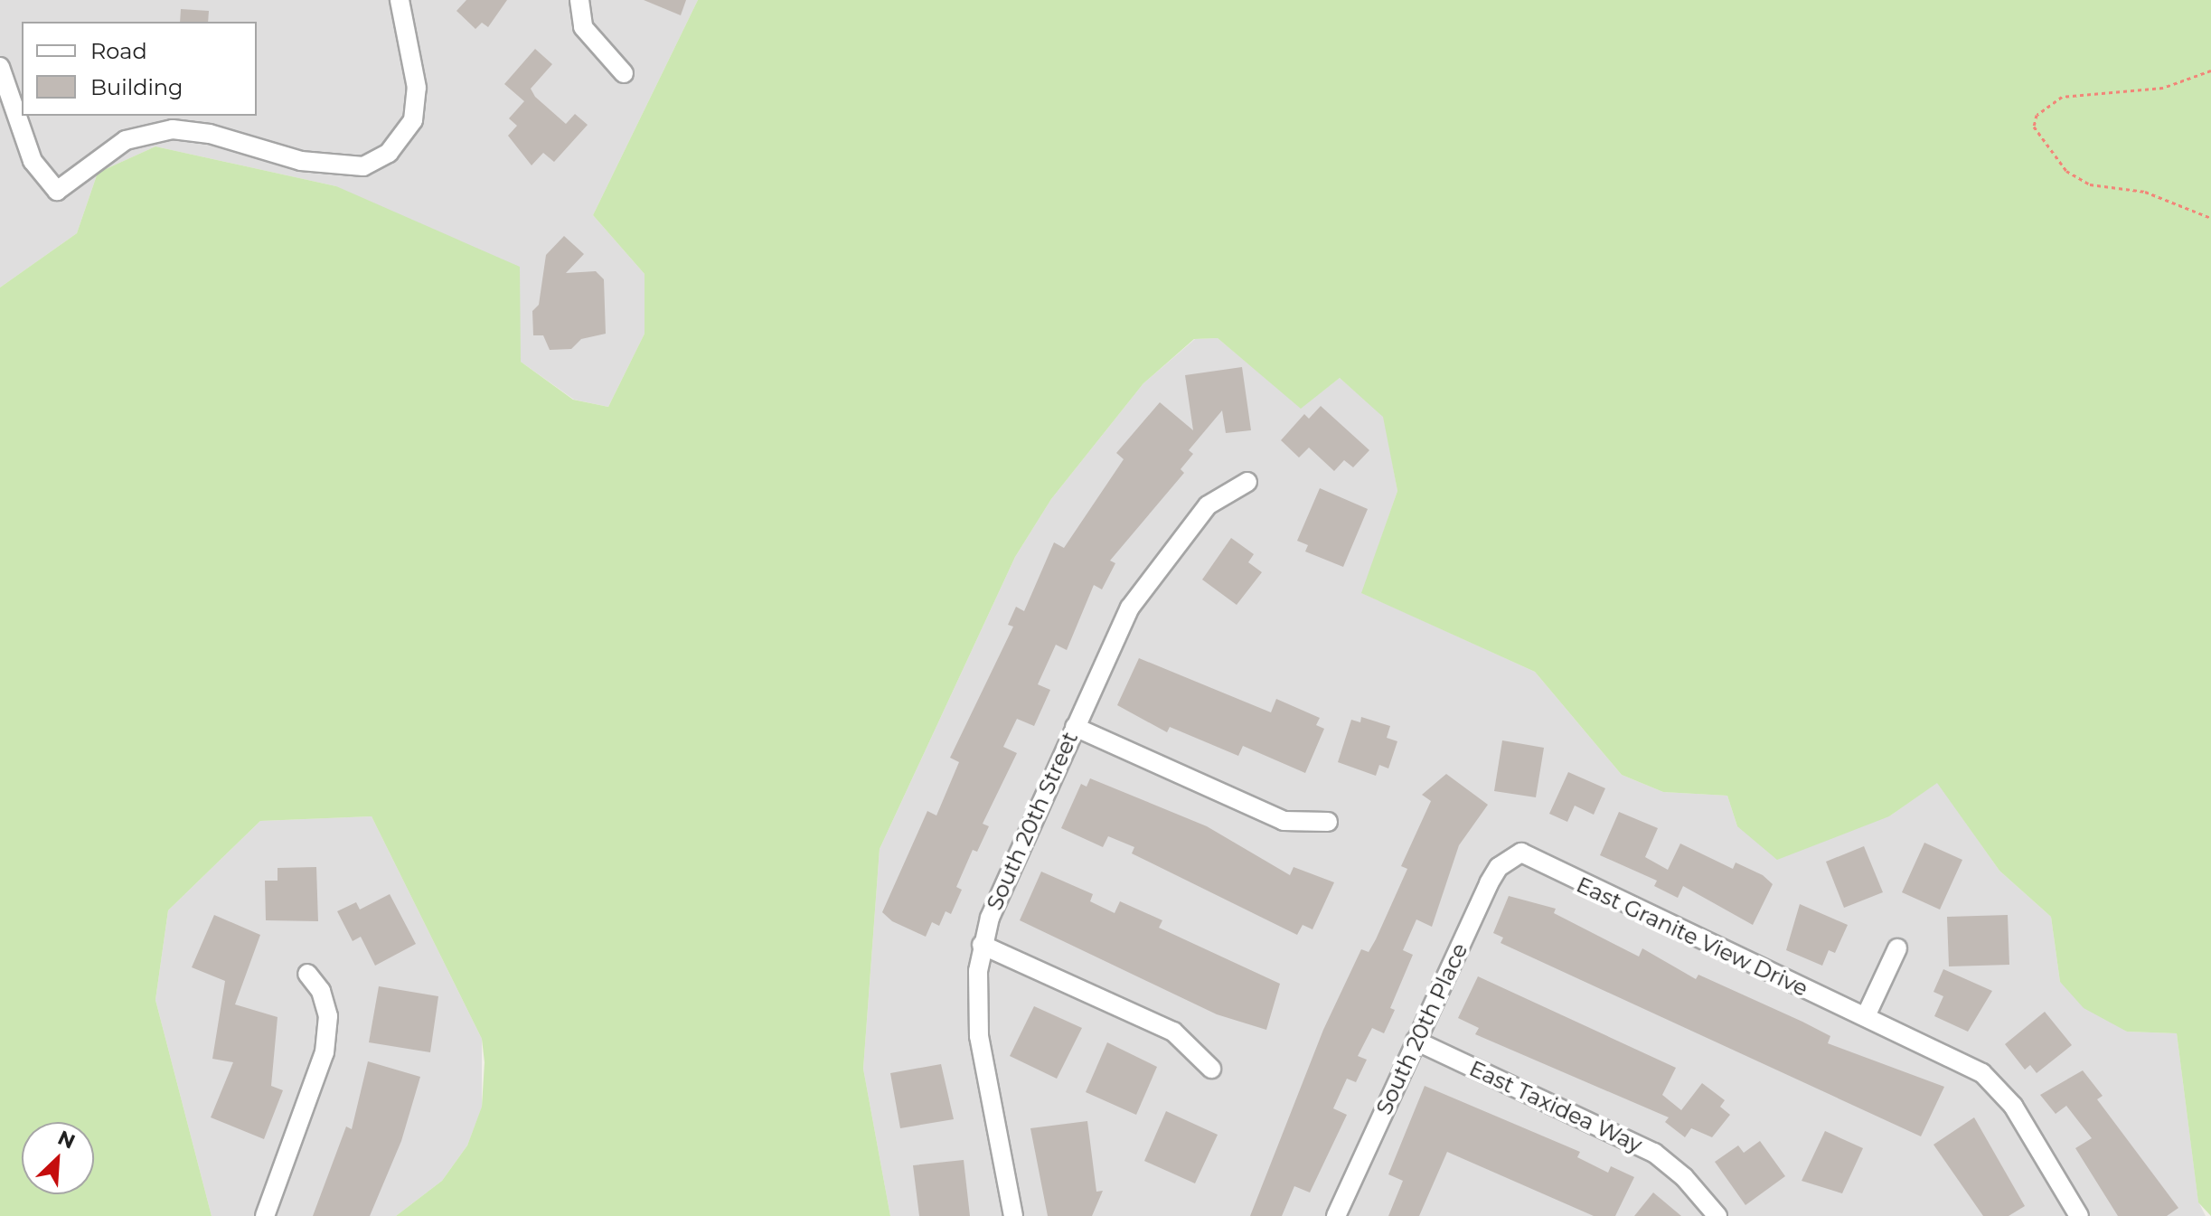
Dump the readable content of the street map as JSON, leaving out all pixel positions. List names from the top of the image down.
{
  "streets": {
    "street": [
      "South 20th Street",
      "East Granite View Drive",
      "South 20th Place",
      "East Taxidea Way"
    ]
  },
  "crossings": [
    ["East Granite View Drive", "South 20th Place"],
    ["South 20th Place", "East Taxidea Way"]
  ],
  "legend": ["Road", "Building"],
  "north": "top right"
}
